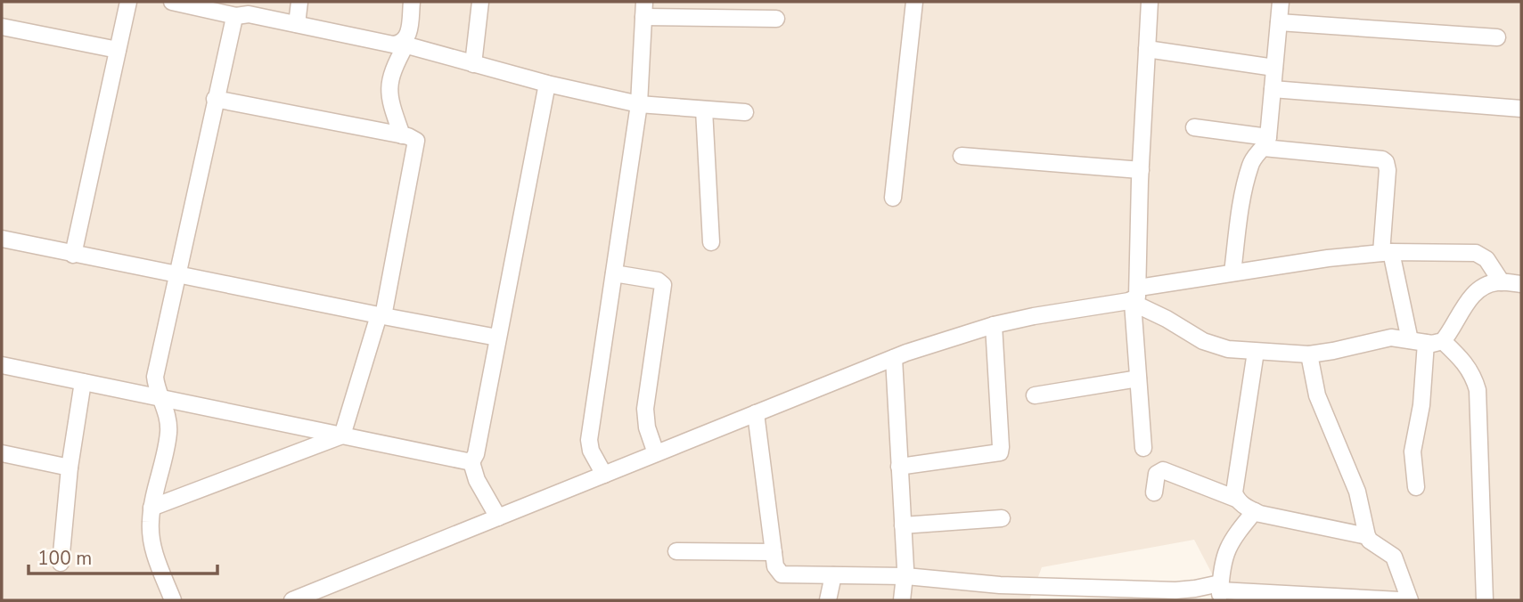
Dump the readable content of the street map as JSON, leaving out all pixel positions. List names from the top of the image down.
{
  "scale_bar": "100 m"
}
